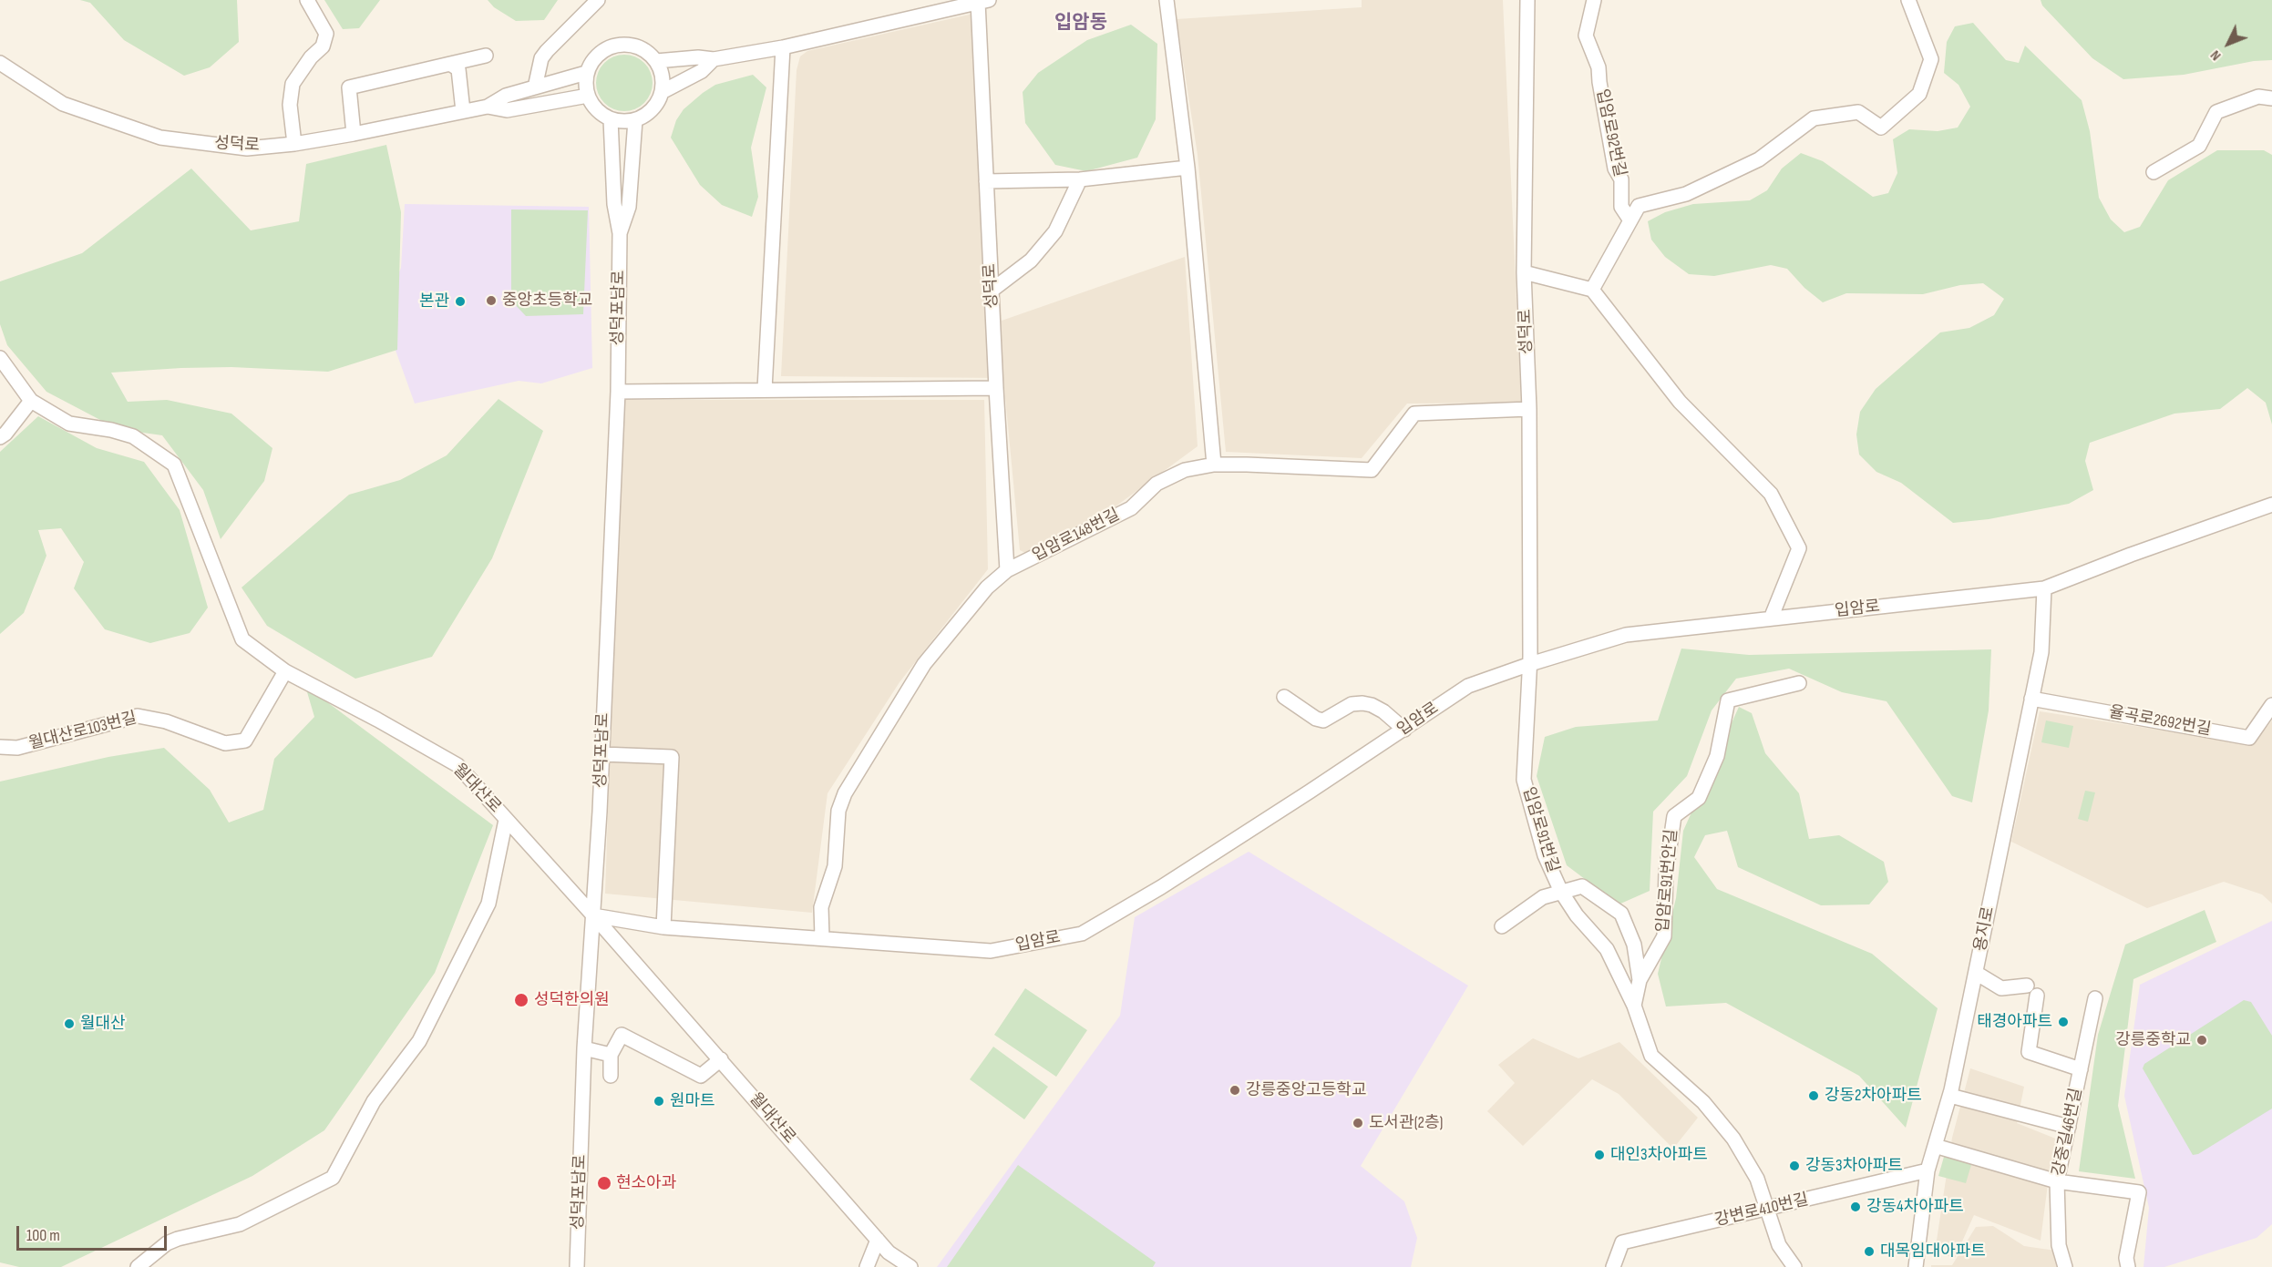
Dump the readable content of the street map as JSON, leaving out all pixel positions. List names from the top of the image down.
{
  "streets": {
    "street": [
      "입암로92번길",
      "성덕로",
      "성덕포남로",
      "입암로148번길",
      "입암로",
      "율곡로2692번길",
      "월대산로103번길",
      "월대산로",
      "입암로91번길",
      "입암로91번안길",
      "용지로",
      "강중길46번길",
      "강변로410번길"
    ]
  },
  "crossings": [
    ["성덕로", "입암로148번길"],
    ["성덕로", "입암로"],
    ["성덕로", "입암로91번길"],
    ["성덕포남로", "입암로"],
    ["성덕포남로", "월대산로"],
    ["입암로148번길", "입암로"],
    ["입암로", "월대산로"],
    ["입암로", "입암로91번길"],
    ["입암로", "용지로"],
    ["율곡로2692번길", "용지로"],
    ["월대산로103번길", "월대산로"],
    ["입암로91번길", "강변로410번길"],
    ["용지로", "강변로410번길"]
  ],
  "districts": ["입암동"],
  "places": [
    "중앙초등학교",
    "본관",
    "성덕한의원",
    "태경아파트",
    "월대산",
    "강릉중학교",
    "강릉중앙고등학교",
    "강동2차아파트",
    "원마트",
    "도서관(2층)",
    "대인3차아파트",
    "강동3차아파트",
    "현소아과",
    "강동4차아파트",
    "대목임대아파트"
  ],
  "scale_bar": "100 m",
  "north": "bottom left"
}
